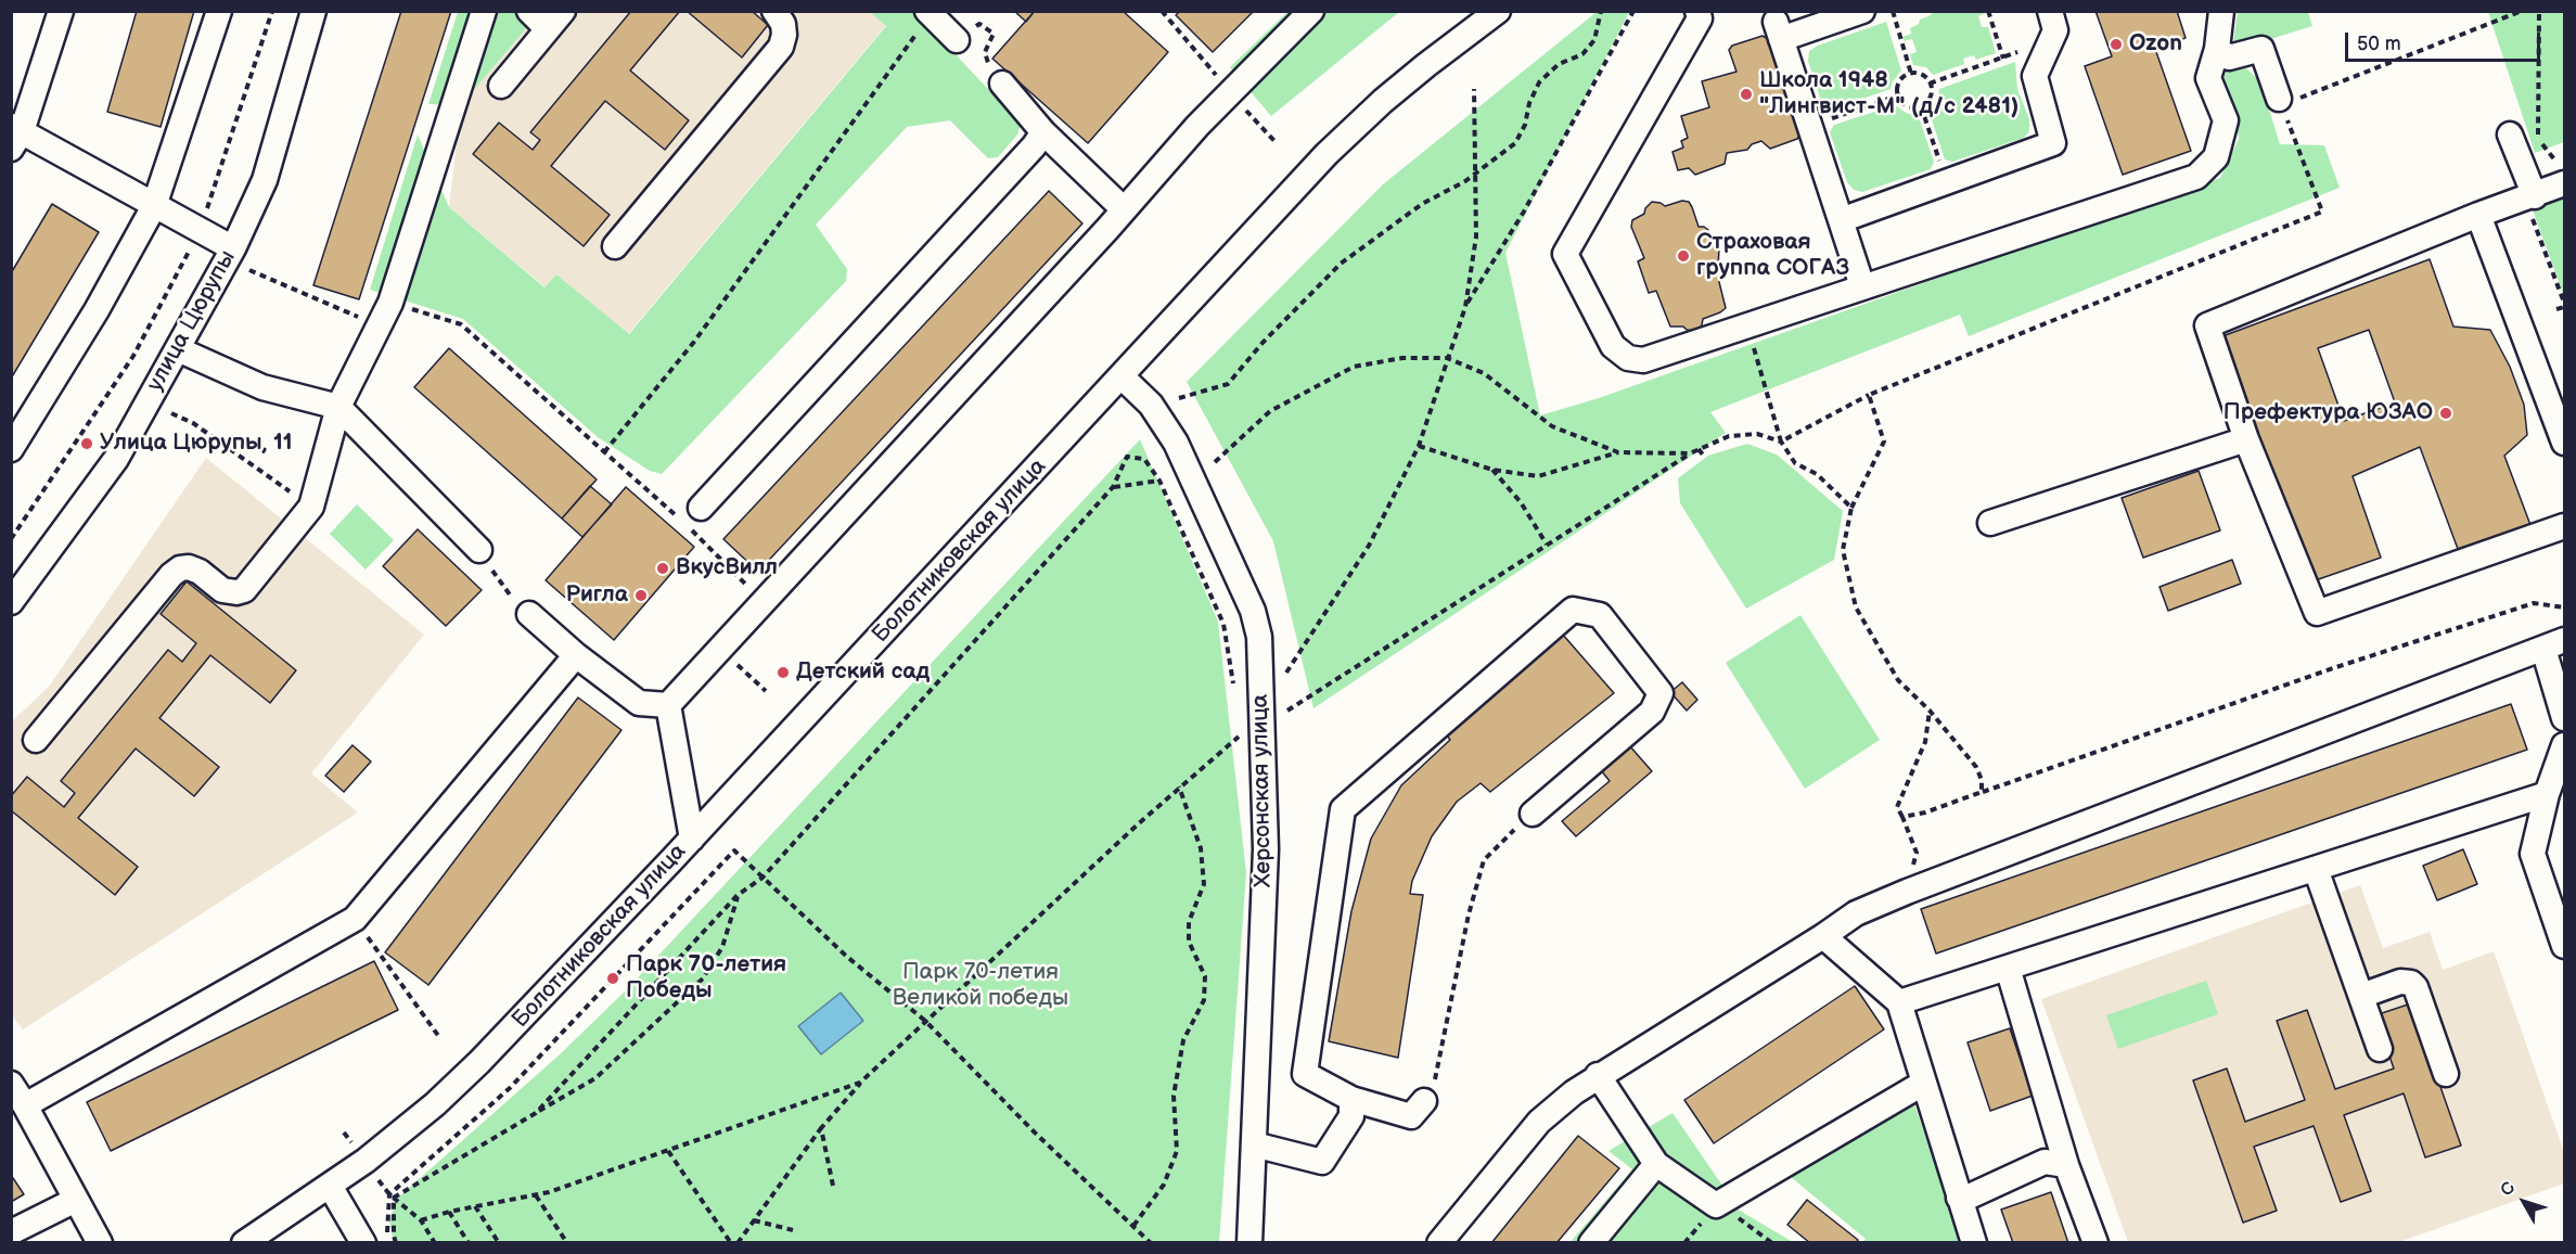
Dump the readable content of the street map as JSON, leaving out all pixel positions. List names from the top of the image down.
{
  "streets": {
    "street": ["улица Цюрупы", "Болотниковская улица", "Херсонская улица"]
  },
  "crossings": [
    ["Болотниковская улица", "Херсонская улица"]
  ],
  "parks": ["Парк 70-летия Великой победы"],
  "places": [
    "Ozon",
    "Школа 1948 \"Лингвист-М\" (д/с 2481)",
    "Страховая группа СОГАЗ",
    "Префектура ЮЗАО",
    "Улица Цюрупы, 11",
    "ВкусВилл",
    "Ригла",
    "Детский сад",
    "Парк 70-летия Победы"
  ],
  "scale_bar": "50 m",
  "north": "top left"
}
